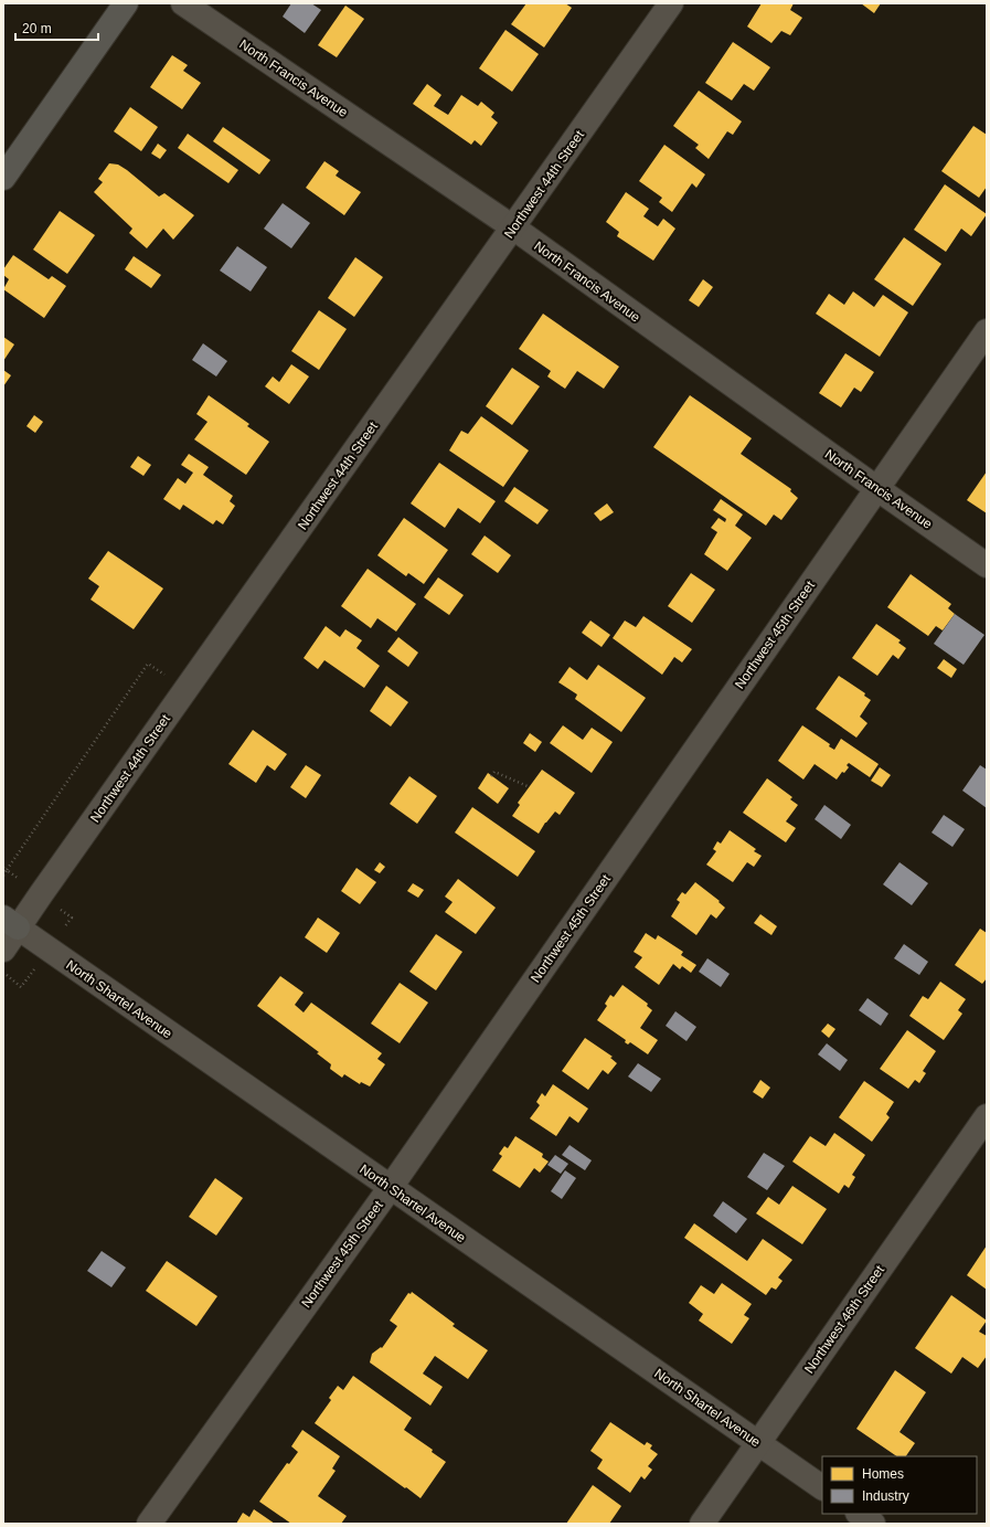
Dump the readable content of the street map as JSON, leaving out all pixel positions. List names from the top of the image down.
{
  "streets": {
    "street": [
      "North Francis Avenue",
      "Northwest 44th Street",
      "Northwest 45th Street",
      "North Shartel Avenue",
      "Northwest 46th Street"
    ]
  },
  "crossings": [
    ["North Francis Avenue", "Northwest 44th Street"],
    ["North Francis Avenue", "Northwest 45th Street"],
    ["Northwest 44th Street", "North Shartel Avenue"],
    ["Northwest 45th Street", "North Shartel Avenue"],
    ["North Shartel Avenue", "Northwest 46th Street"]
  ],
  "legend": ["Homes", "Industry"],
  "scale_bar": "20 m"
}
